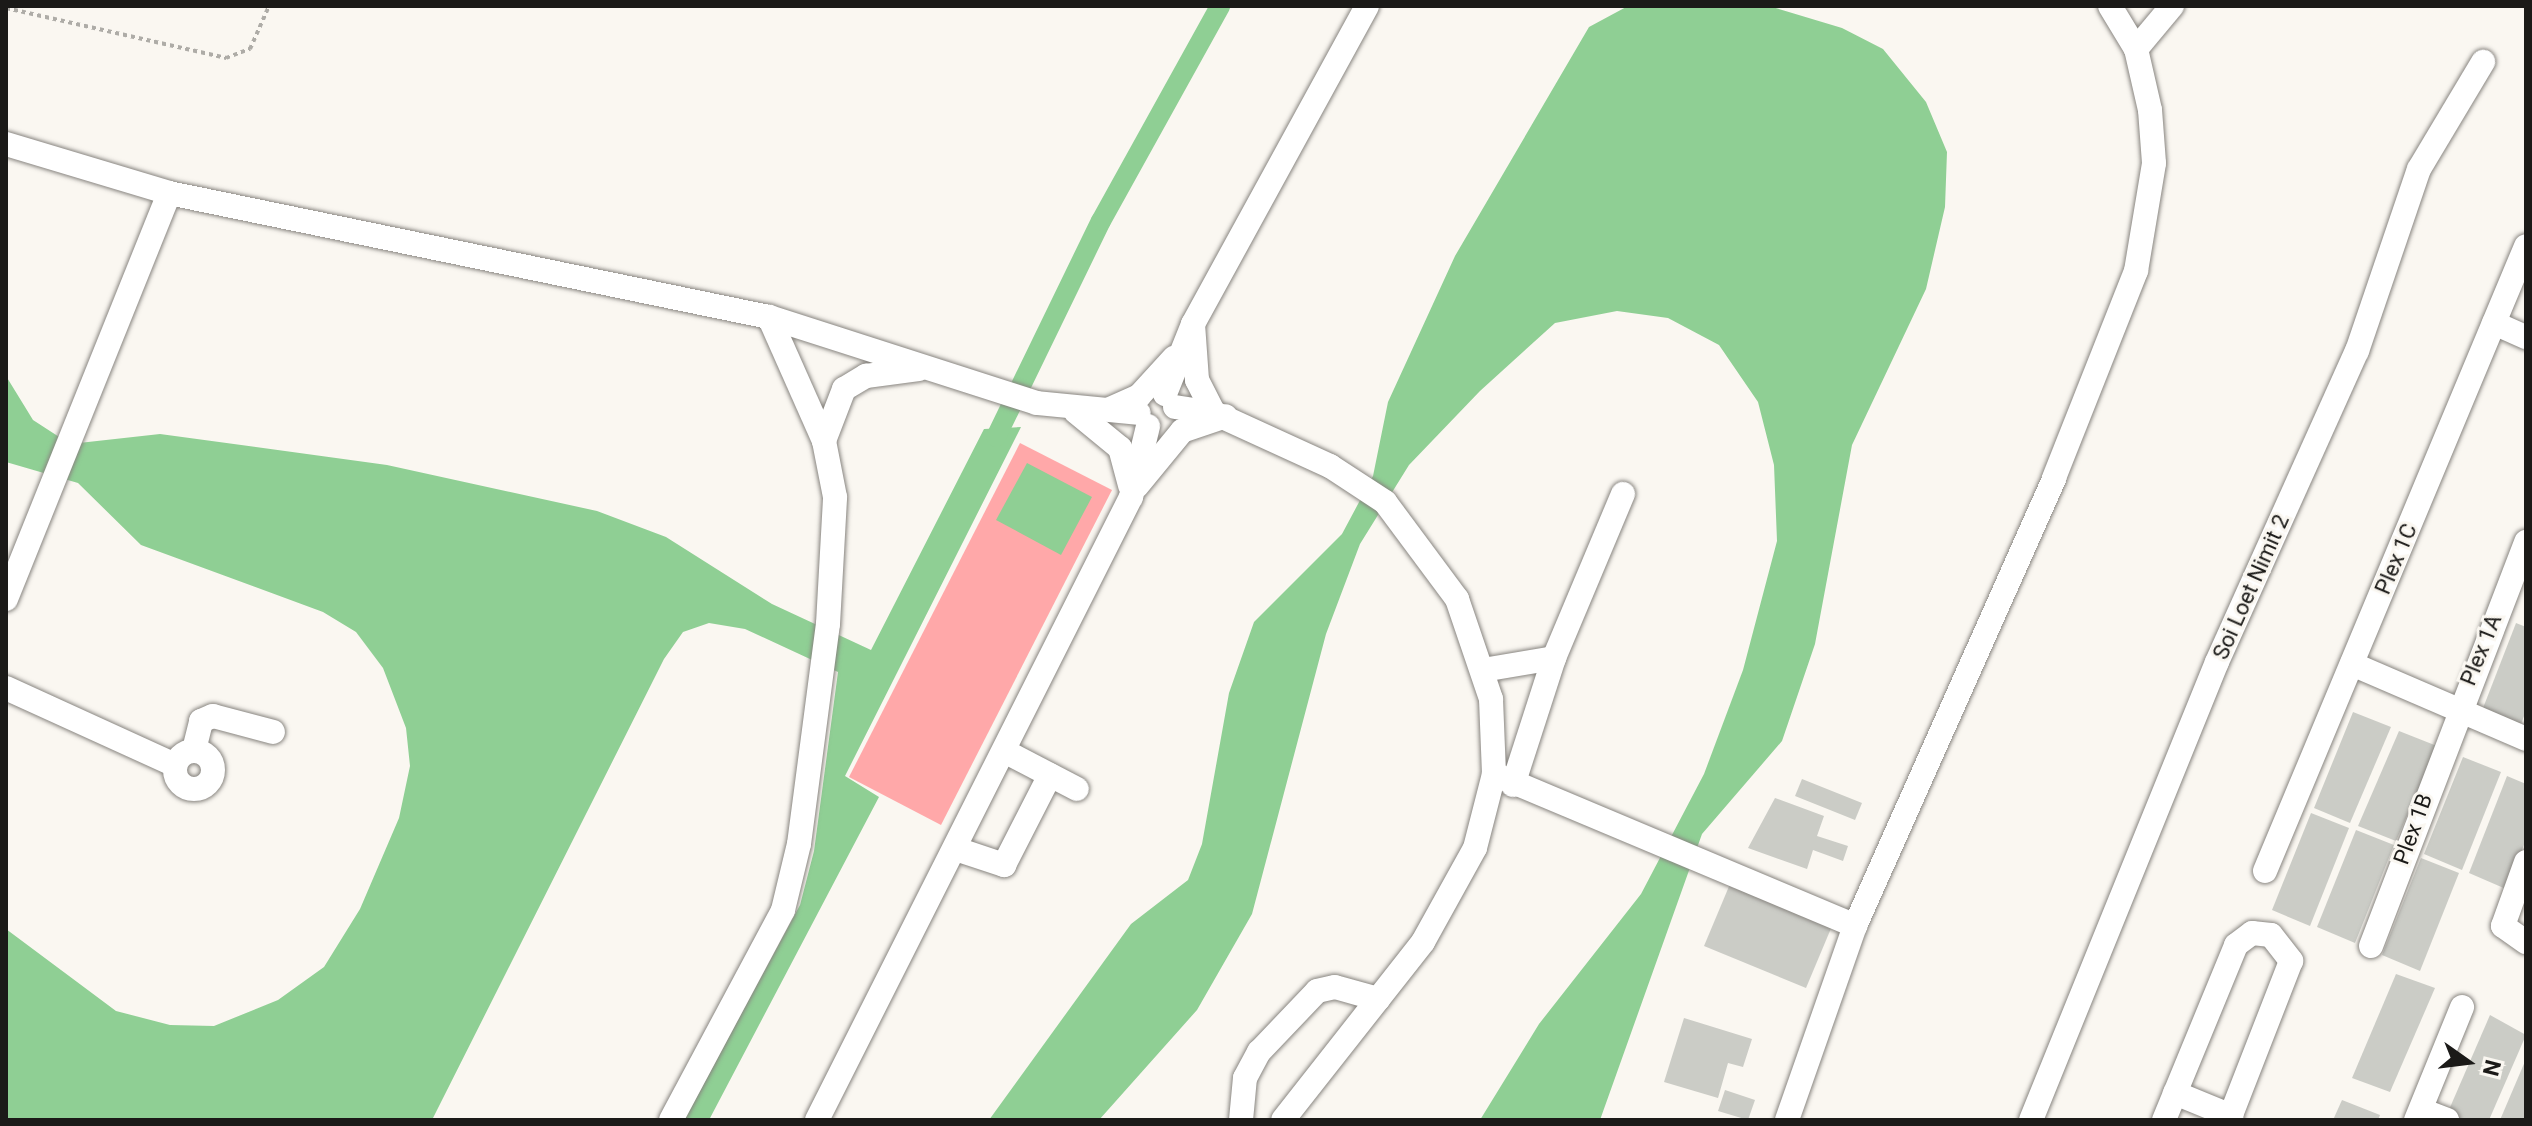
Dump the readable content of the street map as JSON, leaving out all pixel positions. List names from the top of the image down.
{
  "streets": {
    "street": [
      "Plex 1C",
      "Soi Loet Nimit 2",
      "Plex 1A",
      "Plex 1B"
    ]
  },
  "crossings": [
    ["Plex 1A", "Plex 1B"]
  ],
  "north": "right"
}
